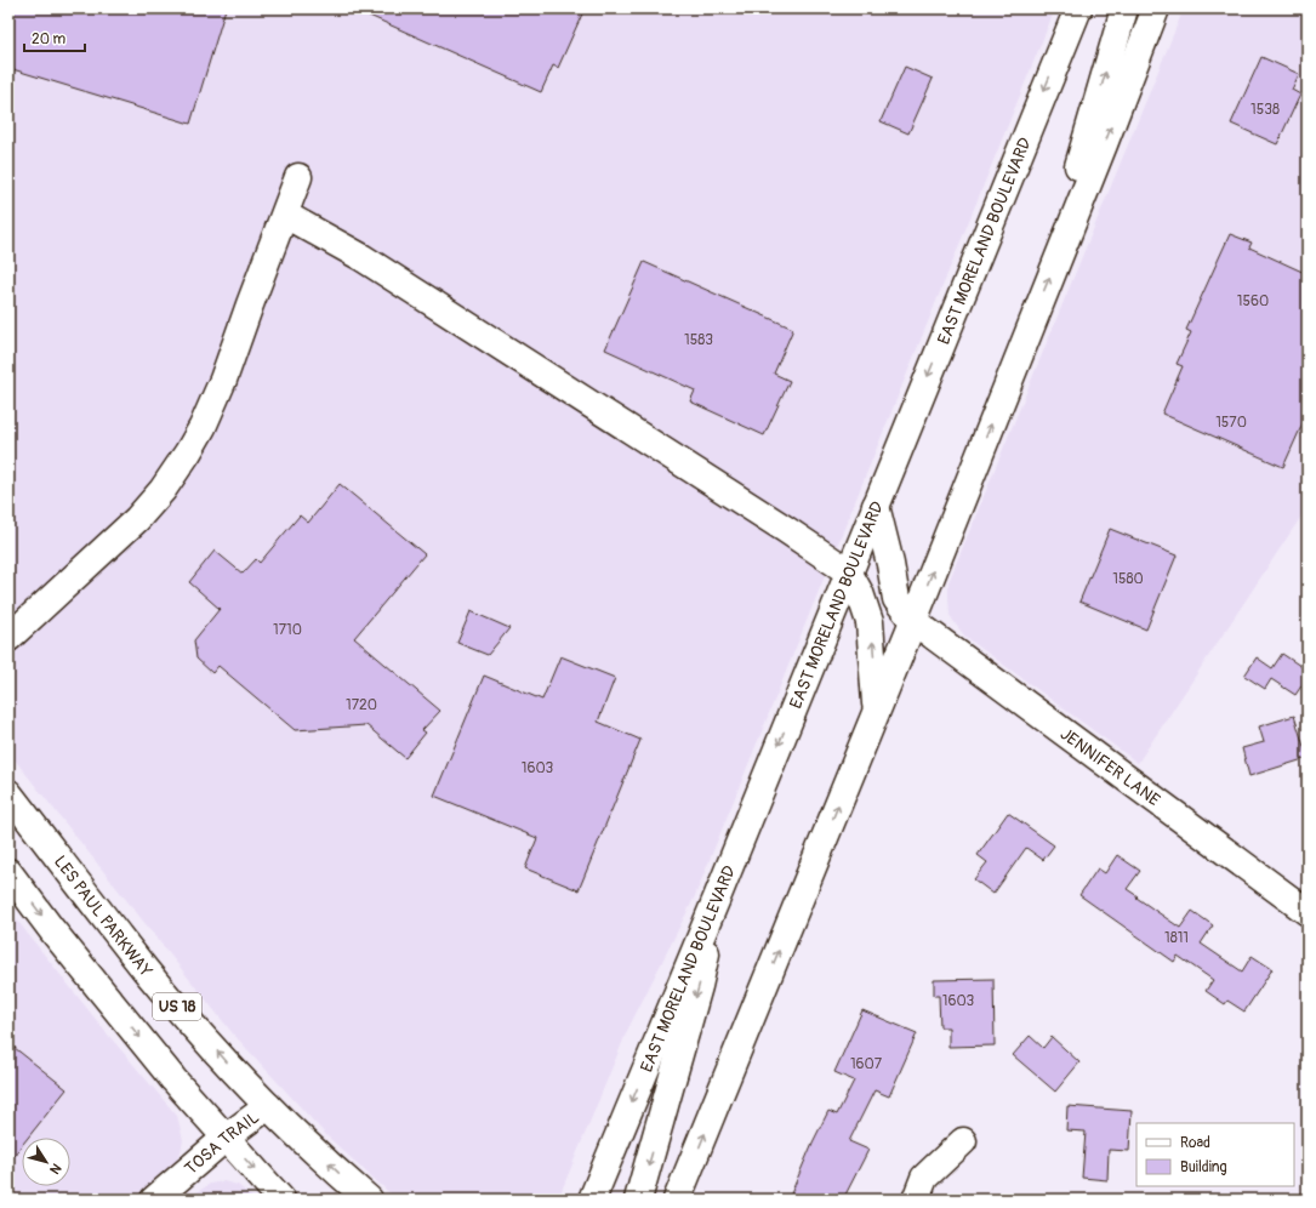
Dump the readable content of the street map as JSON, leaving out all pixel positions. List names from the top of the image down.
{
  "streets": {
    "main road": [
      "EAST MORELAND BOULEVARD",
      "JENNIFER LANE",
      "LES PAUL PARKWAY",
      "US 18",
      "TOSA TRAIL"
    ]
  },
  "crossings": [
    ["EAST MORELAND BOULEVARD", "JENNIFER LANE"],
    ["LES PAUL PARKWAY", "TOSA TRAIL"],
    ["US 18", "TOSA TRAIL"]
  ],
  "house_numbers": [
    "1538",
    "1560",
    "1583",
    "1570",
    "1580",
    "1710",
    "1720",
    "1603",
    "1811",
    "1603",
    "1607"
  ],
  "legend": ["Road", "Building"],
  "scale_bar": "20 m",
  "north": "bottom right"
}
